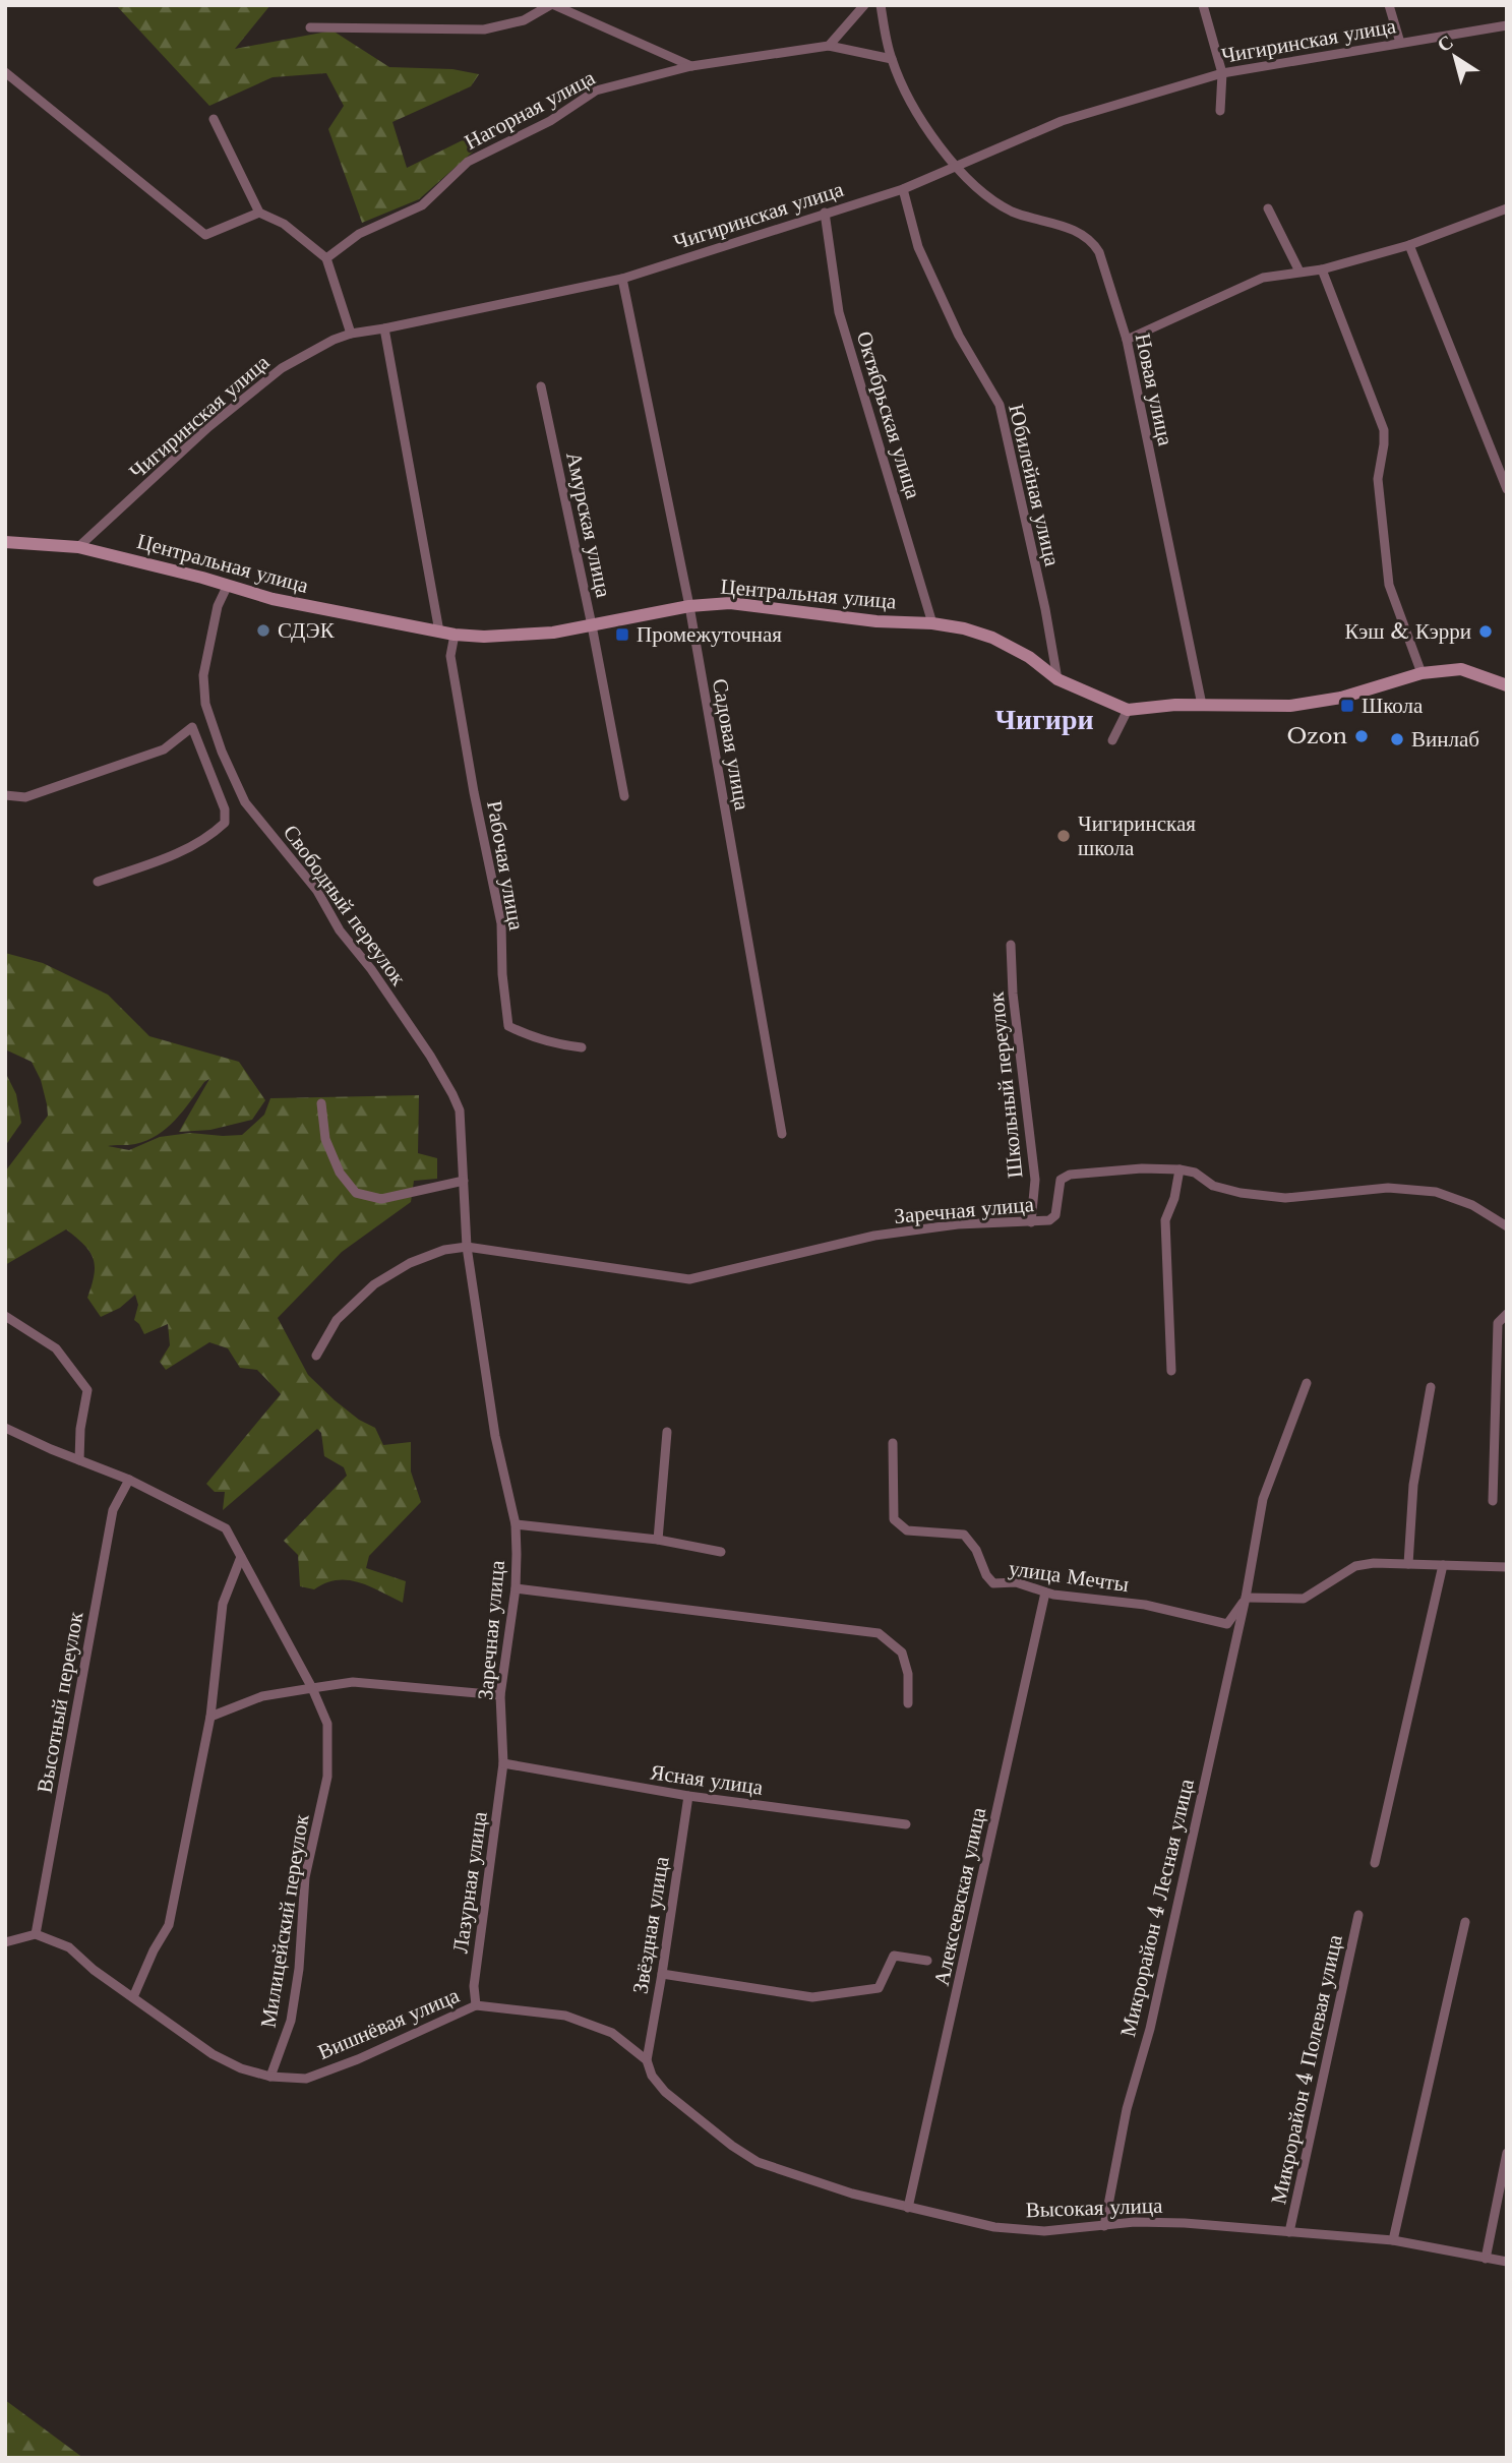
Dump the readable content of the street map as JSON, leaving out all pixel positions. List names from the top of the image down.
{
  "streets": {
    "street": [
      "Чигиринская улица",
      "Нагорная улица",
      "Новая улица",
      "Октябрьская улица",
      "Юбилейная улица",
      "Амурская улица",
      "Центральная улица",
      "Садовая улица",
      "Рабочая улица",
      "Свободный переулок",
      "Школьный переулок",
      "Заречная улица",
      "улица Мечты",
      "Высотный переулок",
      "Ясная улица",
      "Лазурная улица",
      "Алексеевская улица",
      "Микрорайон 4 Лесная улица",
      "Милицейский переулок",
      "Звёздная улица",
      "Вишнёвая улица",
      "Микрорайон 4 Полевая улица",
      "Высокая улица"
    ]
  },
  "crossings": [
    ["Чигиринская улица", "Новая улица"],
    ["Чигиринская улица", "Октябрьская улица"],
    ["Чигиринская улица", "Юбилейная улица"],
    ["Чигиринская улица", "Центральная улица"],
    ["Чигиринская улица", "Садовая улица"],
    ["Новая улица", "Центральная улица"],
    ["Октябрьская улица", "Центральная улица"],
    ["Юбилейная улица", "Центральная улица"],
    ["Амурская улица", "Центральная улица"],
    ["Центральная улица", "Садовая улица"],
    ["Центральная улица", "Рабочая улица"],
    ["Центральная улица", "Свободный переулок"],
    ["Свободный переулок", "Заречная улица"],
    ["Школьный переулок", "Заречная улица"],
    ["Заречная улица", "Ясная улица"],
    ["Заречная улица", "Лазурная улица"],
    ["улица Мечты", "Алексеевская улица"],
    ["улица Мечты", "Микрорайон 4 Лесная улица"],
    ["Высотный переулок", "Милицейский переулок"],
    ["Высотный переулок", "Вишнёвая улица"],
    ["Ясная улица", "Лазурная улица"],
    ["Ясная улица", "Звёздная улица"],
    ["Лазурная улица", "Вишнёвая улица"],
    ["Алексеевская улица", "Высокая улица"],
    ["Микрорайон 4 Лесная улица", "Высокая улица"],
    ["Милицейский переулок", "Вишнёвая улица"],
    ["Звёздная улица", "Вишнёвая улица"],
    ["Звёздная улица", "Высокая улица"],
    ["Вишнёвая улица", "Высокая улица"],
    ["Микрорайон 4 Полевая улица", "Высокая улица"]
  ],
  "districts": ["Чигири"],
  "places": {
    "other": [
      "СДЭК",
      "Кэш & Кэрри",
      "Ozon",
      "Винлаб",
      "Чигиринская школа"
    ],
    "transit": ["Промежуточная", "Школа"]
  },
  "north": "top left"
}
